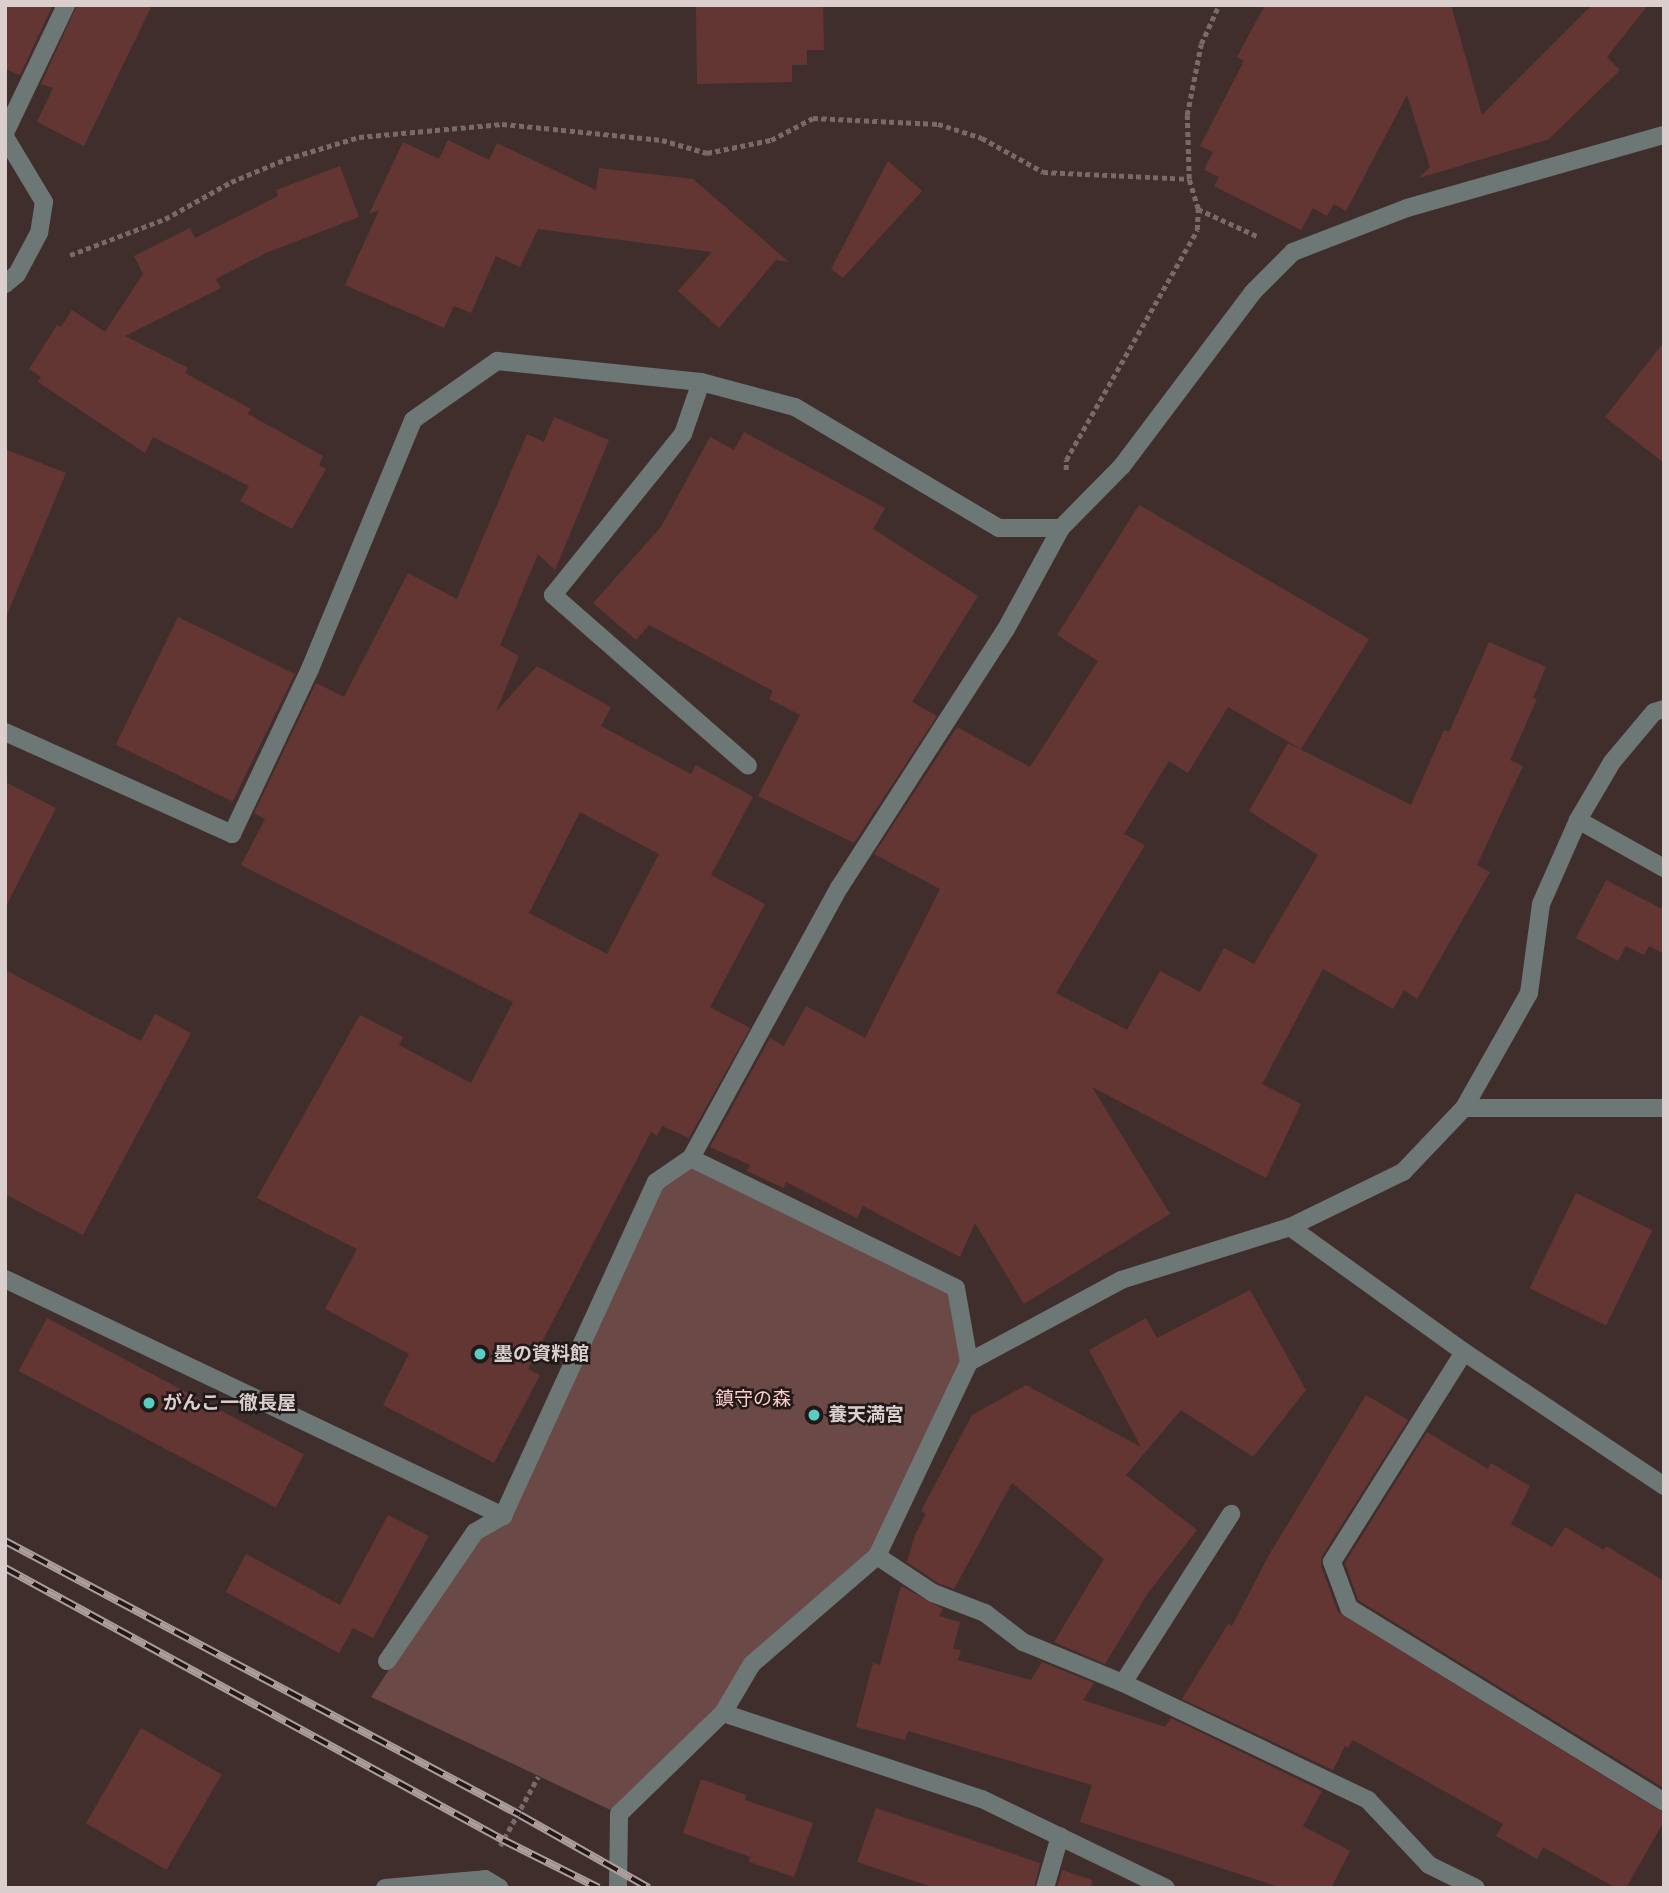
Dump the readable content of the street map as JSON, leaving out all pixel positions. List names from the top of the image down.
{
  "parks": ["鎮守の森"],
  "places": ["墨の資料館", "がんこ一徹長屋", "養天満宮"]
}
